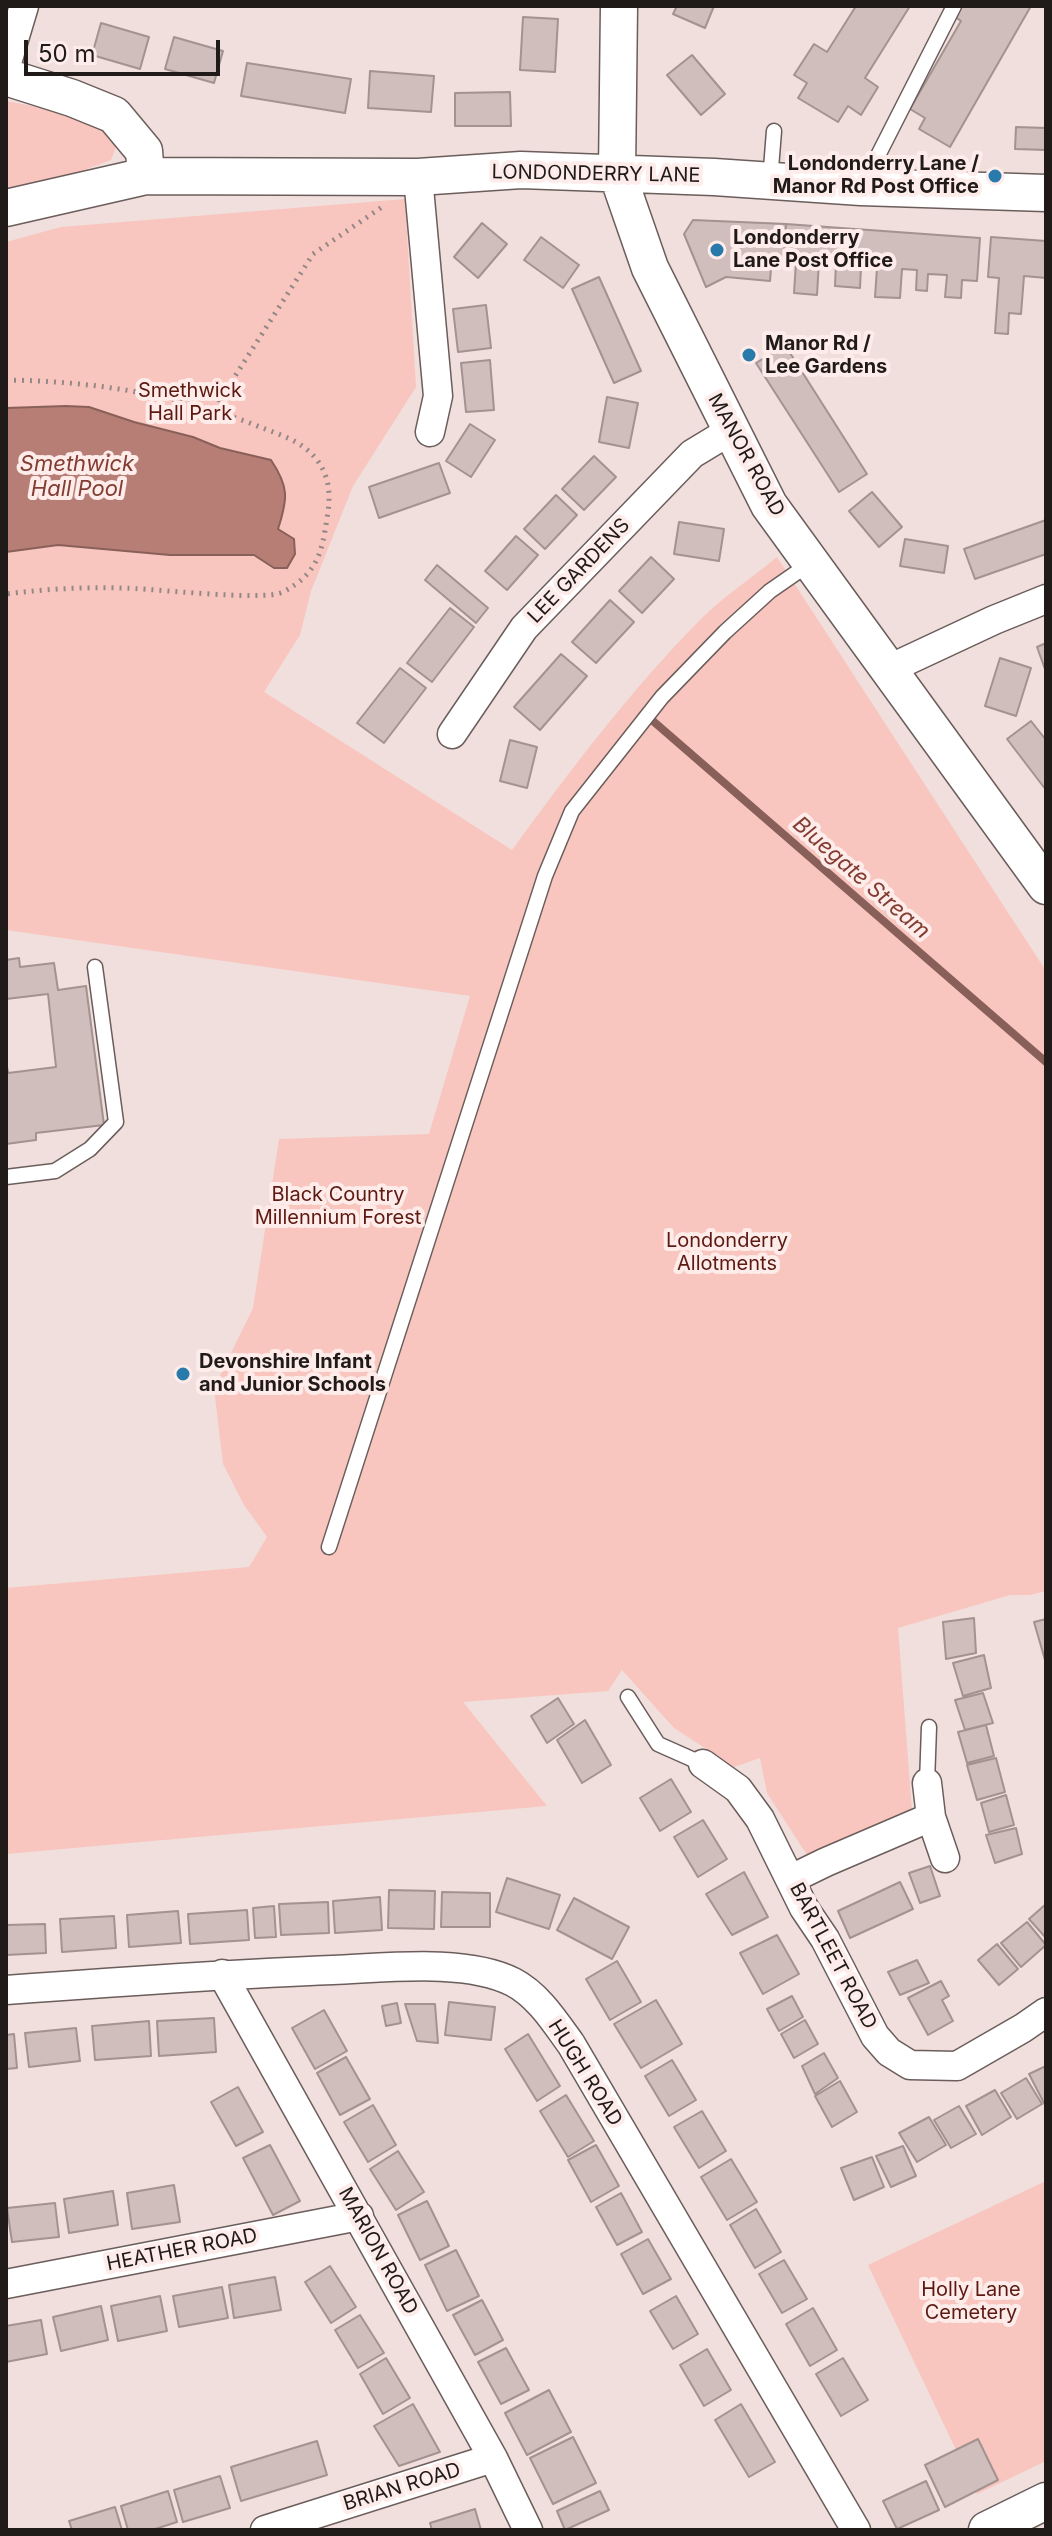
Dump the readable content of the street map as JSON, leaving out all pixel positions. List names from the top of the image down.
{
  "streets": {
    "street": [
      "LONDONDERRY LANE",
      "MANOR ROAD",
      "LEE GARDENS",
      "BARTLEET ROAD",
      "HUGH ROAD",
      "HEATHER ROAD",
      "MARION ROAD",
      "BRIAN ROAD"
    ]
  },
  "crossings": [
    ["LONDONDERRY LANE", "MANOR ROAD"],
    ["MANOR ROAD", "LEE GARDENS"],
    ["HUGH ROAD", "MARION ROAD"],
    ["HEATHER ROAD", "MARION ROAD"],
    ["MARION ROAD", "BRIAN ROAD"]
  ],
  "water": ["Smethwick Hall Pool", "Bluegate Stream"],
  "parks": [
    "Smethwick Hall Park",
    "Black Country Millennium Forest",
    "Londonderry Allotments",
    "Holly Lane Cemetery"
  ],
  "places": [
    "Londonderry Lane / Manor Rd Post Office",
    "Londonderry Lane Post Office",
    "Manor Rd / Lee Gardens",
    "Devonshire Infant and Junior Schools"
  ],
  "scale_bar": "50 m"
}
